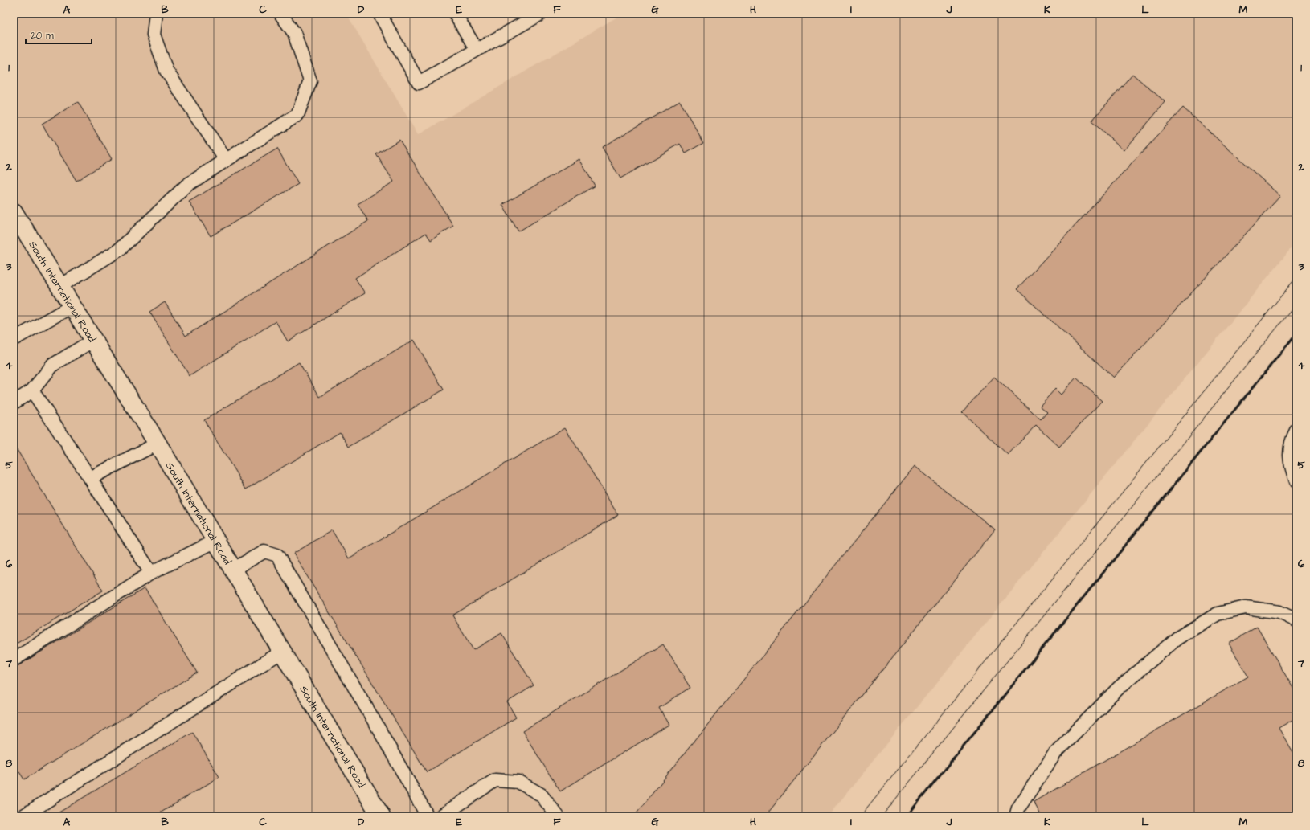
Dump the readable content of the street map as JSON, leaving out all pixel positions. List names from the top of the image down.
{
  "streets": {
    "street": ["South International Road"]
  },
  "scale_bar": "20 m",
  "grid": {
    "columns": [
      "A",
      "B",
      "C",
      "D",
      "E",
      "F",
      "G",
      "H",
      "I",
      "J",
      "K",
      "L",
      "M"
    ],
    "rows": [
      "1",
      "2",
      "3",
      "4",
      "5",
      "6",
      "7",
      "8"
    ]
  }
}
